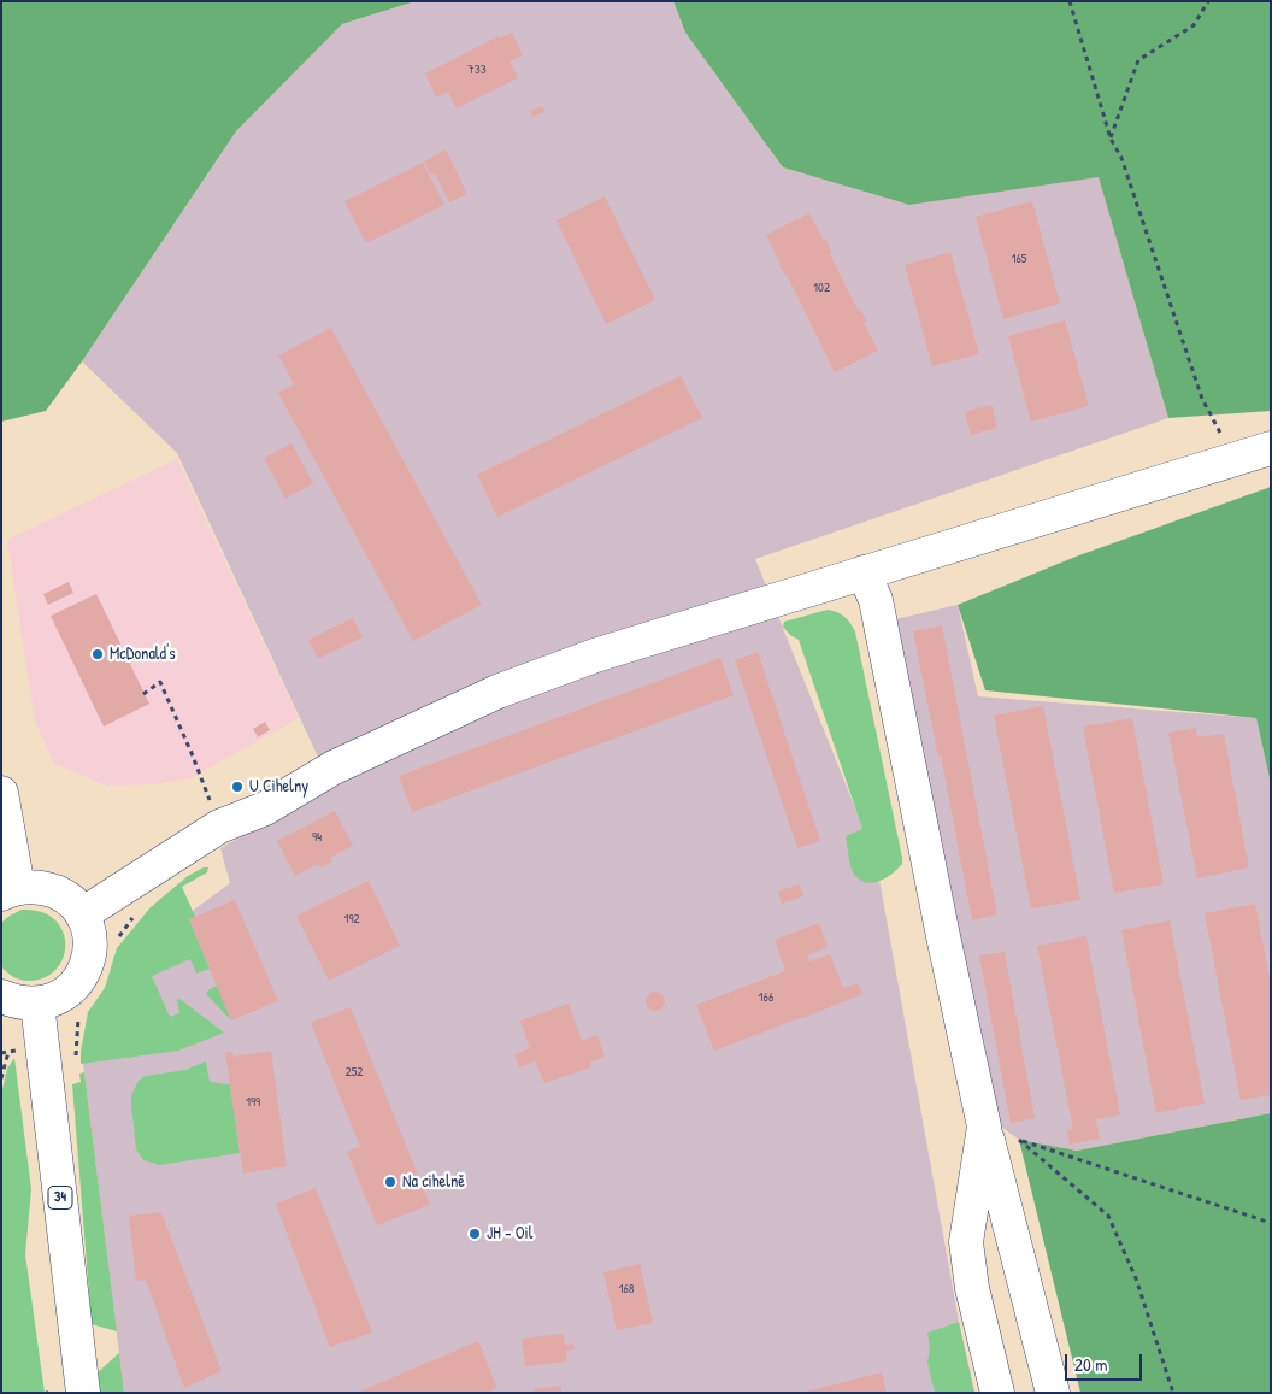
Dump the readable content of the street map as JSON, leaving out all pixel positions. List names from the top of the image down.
{
  "streets": {
    "street": ["34"]
  },
  "places": [
    "McDonald's",
    "U Cihelny",
    "Na cihelně",
    "JH - Oil"
  ],
  "house_numbers": [
    "733",
    "165",
    "102",
    "94",
    "192",
    "166",
    "252",
    "199",
    "168"
  ],
  "scale_bar": "20 m"
}
